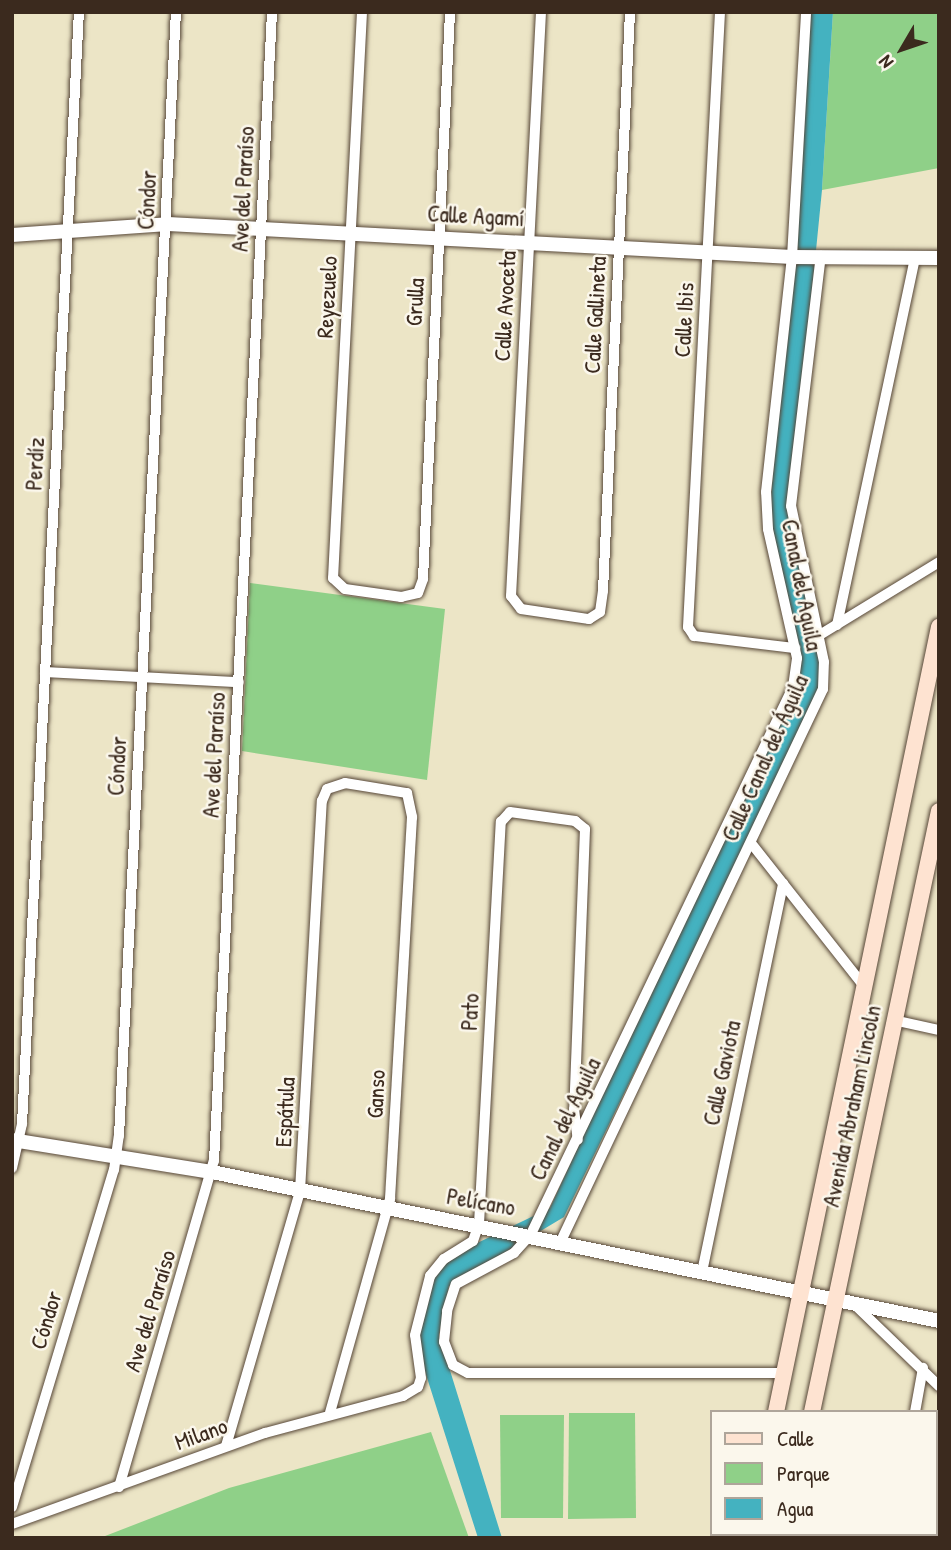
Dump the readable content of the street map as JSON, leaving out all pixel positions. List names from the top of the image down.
{
  "streets": {
    "main road": ["Avenida Abraham Lincoln"],
    "street": [
      "Ave del Paraíso",
      "Cóndor",
      "Calle Agamí",
      "Reyezuelo",
      "Grulla",
      "Calle Avoceta",
      "Calle Gallineta",
      "Calle Ibis",
      "Perdíz",
      "Canal del Aguila",
      "Calle Canal del Águila",
      "Pato",
      "Calle Gaviota",
      "Ganso",
      "Espátula",
      "Pelícano",
      "Milano"
    ]
  },
  "crossings": [
    ["Ave del Paraíso", "Calle Agamí"],
    ["Ave del Paraíso", "Pelícano"],
    ["Ave del Paraíso", "Milano"],
    ["Cóndor", "Calle Agamí"],
    ["Cóndor", "Pelícano"],
    ["Calle Agamí", "Reyezuelo"],
    ["Calle Agamí", "Grulla"],
    ["Calle Agamí", "Calle Avoceta"],
    ["Calle Agamí", "Calle Gallineta"],
    ["Calle Agamí", "Calle Ibis"],
    ["Calle Agamí", "Perdíz"],
    ["Calle Agamí", "Canal del Aguila"],
    ["Calle Agamí", "Calle Canal del Águila"],
    ["Reyezuelo", "Grulla"],
    ["Calle Avoceta", "Calle Gallineta"],
    ["Calle Ibis", "Canal del Aguila"],
    ["Perdíz", "Pelícano"],
    ["Canal del Aguila", "Pato"],
    ["Canal del Aguila", "Pelícano"],
    ["Calle Canal del Águila", "Pelícano"],
    ["Pato", "Pelícano"],
    ["Pato", "Milano"],
    ["Calle Gaviota", "Pelícano"],
    ["Ganso", "Espátula"],
    ["Ganso", "Pelícano"],
    ["Ganso", "Milano"],
    ["Avenida Abraham Lincoln", "Pelícano"],
    ["Espátula", "Pelícano"],
    ["Espátula", "Milano"],
    ["Pelícano", "Milano"]
  ],
  "legend": ["Calle", "Parque", "Agua"],
  "north": "bottom left"
}
